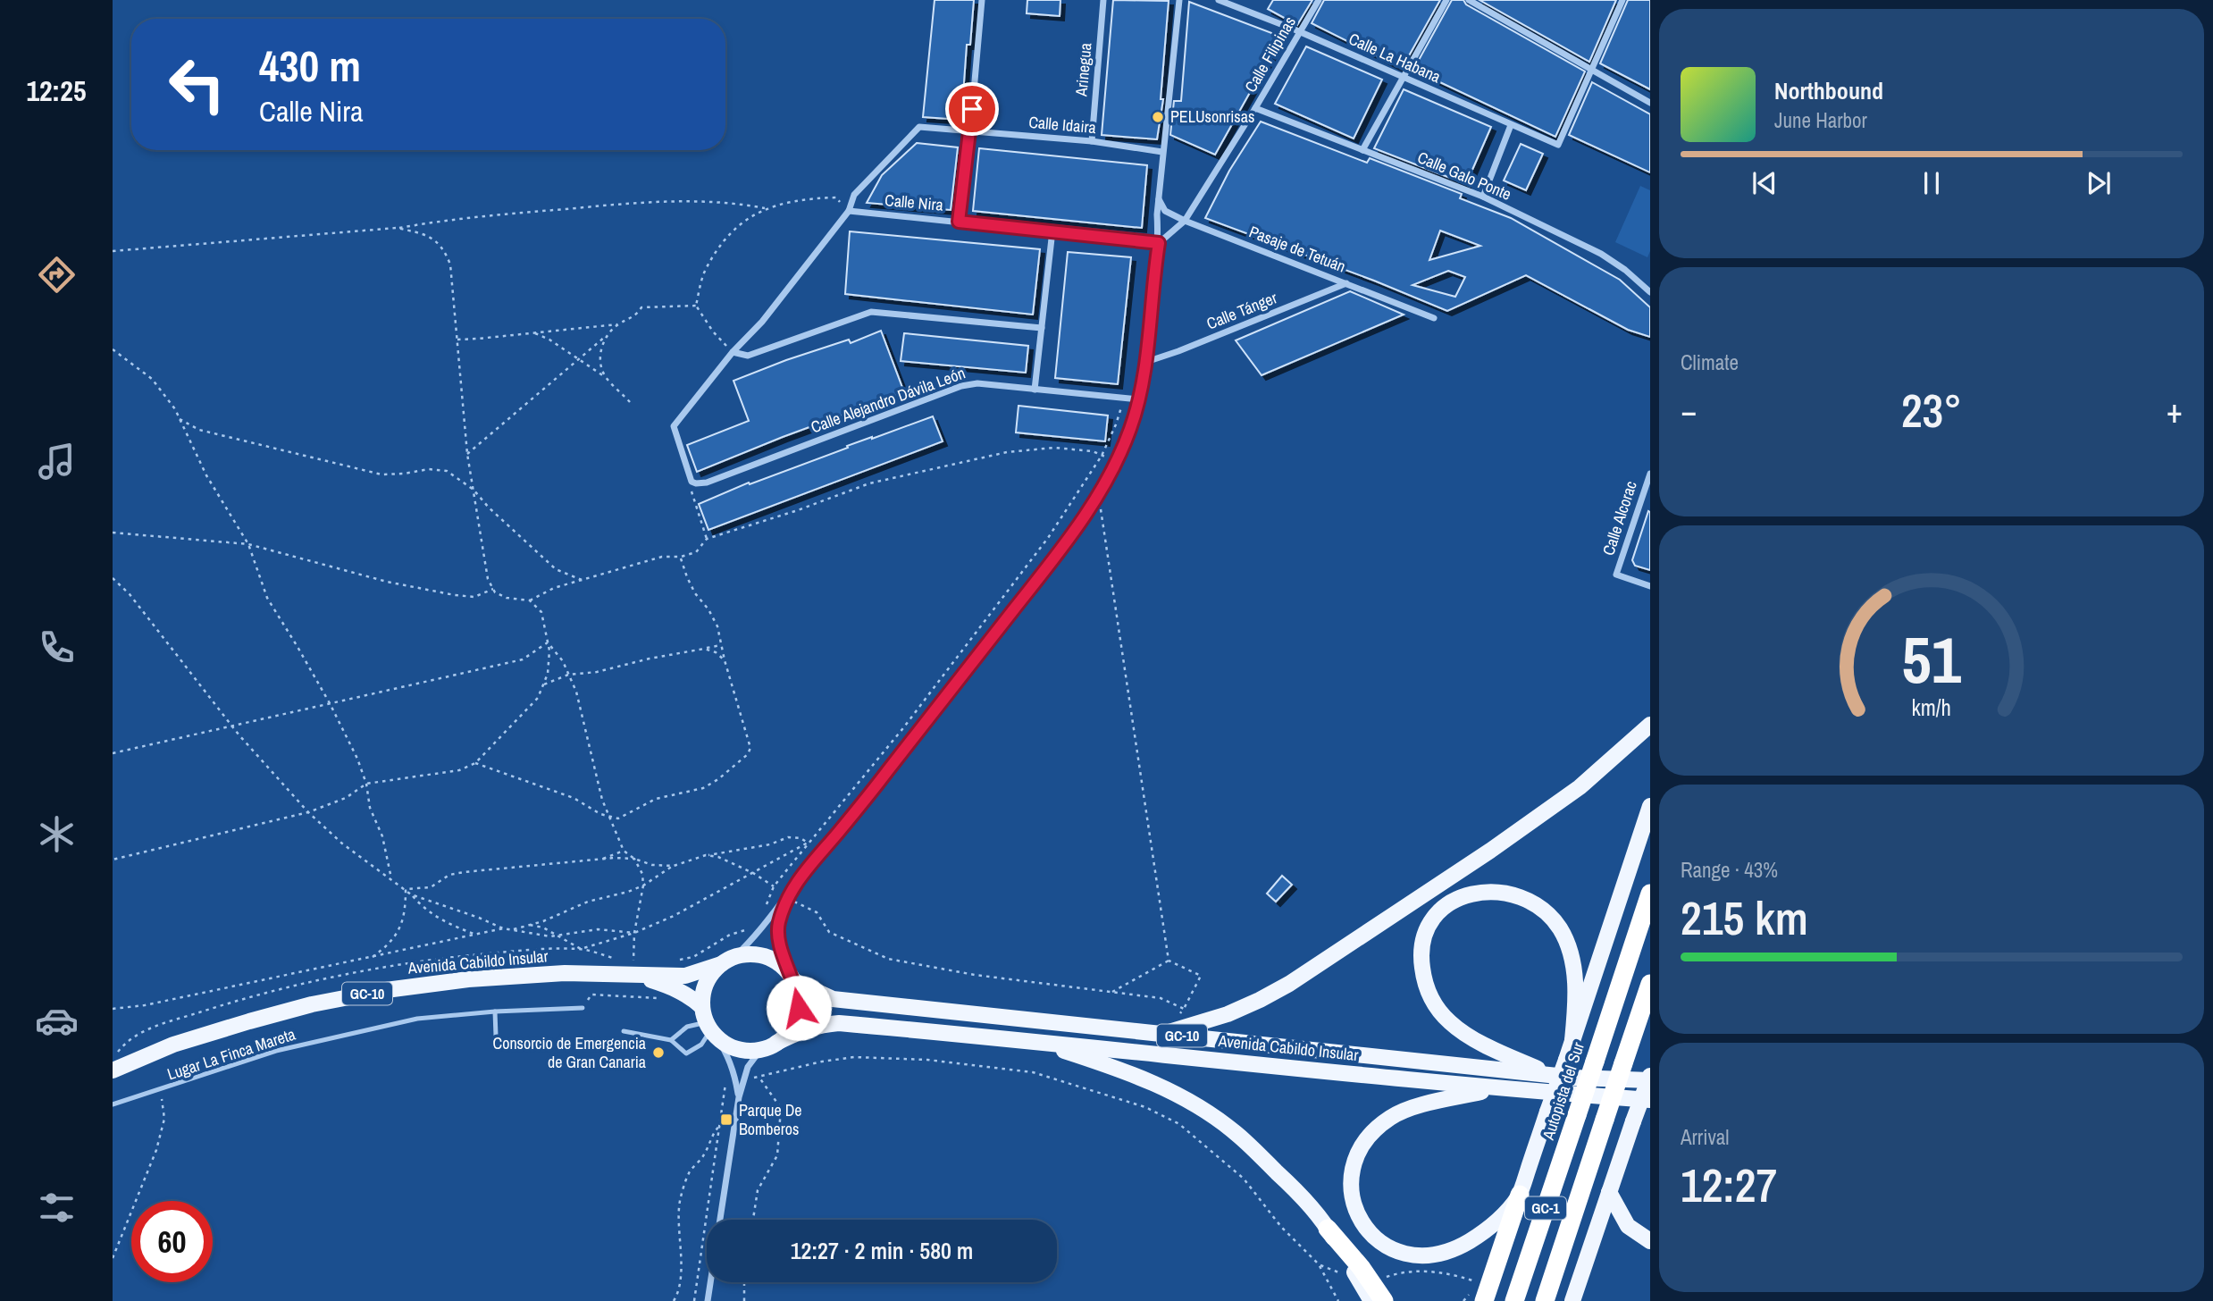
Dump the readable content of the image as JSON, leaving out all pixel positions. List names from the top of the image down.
{
  "streets": {
    "highway": ["Autopista del Sur", "GC-1"],
    "main road": ["Avenida Cabildo Insular", "GC-10"],
    "street": [
      "Calle Filipinas",
      "Calle La Habana",
      "Arinegua",
      "Calle Idaira",
      "Calle Galo Ponte",
      "Calle Nira",
      "Pasaje de Tetuán",
      "Calle Tánger",
      "Calle Alejandro Dávila León",
      "Calle Alcorac"
    ],
    "lane": ["Lugar La Finca Mareta"]
  },
  "crossings": [
    ["Calle Filipinas", "Calle La Habana"],
    ["Calle Filipinas", "Calle Galo Ponte"],
    ["Calle Filipinas", "Calle Nira"],
    ["Calle Filipinas", "Pasaje de Tetuán"],
    ["Arinegua", "Calle Idaira"],
    ["Calle Idaira", "Calle Nira"],
    ["Pasaje de Tetuán", "Calle Tánger"],
    ["Avenida Cabildo Insular", "GC-10"]
  ],
  "places": {
    "other": ["PELUsonrisas", "Consorcio de Emergencia de Gran Canaria"],
    "transit": ["Parque De Bomberos"]
  },
  "page": {
    "tabs": "12:25",
    "turn": ["430 m", "Calle Nira"],
    "song": ["Northbound", "June Harbor"],
    "tile": [
      "Climate",
      ["Range · 43%", "215 km"],
      ["Arrival", "12:27"]
    ],
    "heat": ["−", "23°", "+"],
    "limit": "60",
    "trip": "12:27 · 2 min · 580 m",
    "gauge": ["51", "km/h"]
  }
}
